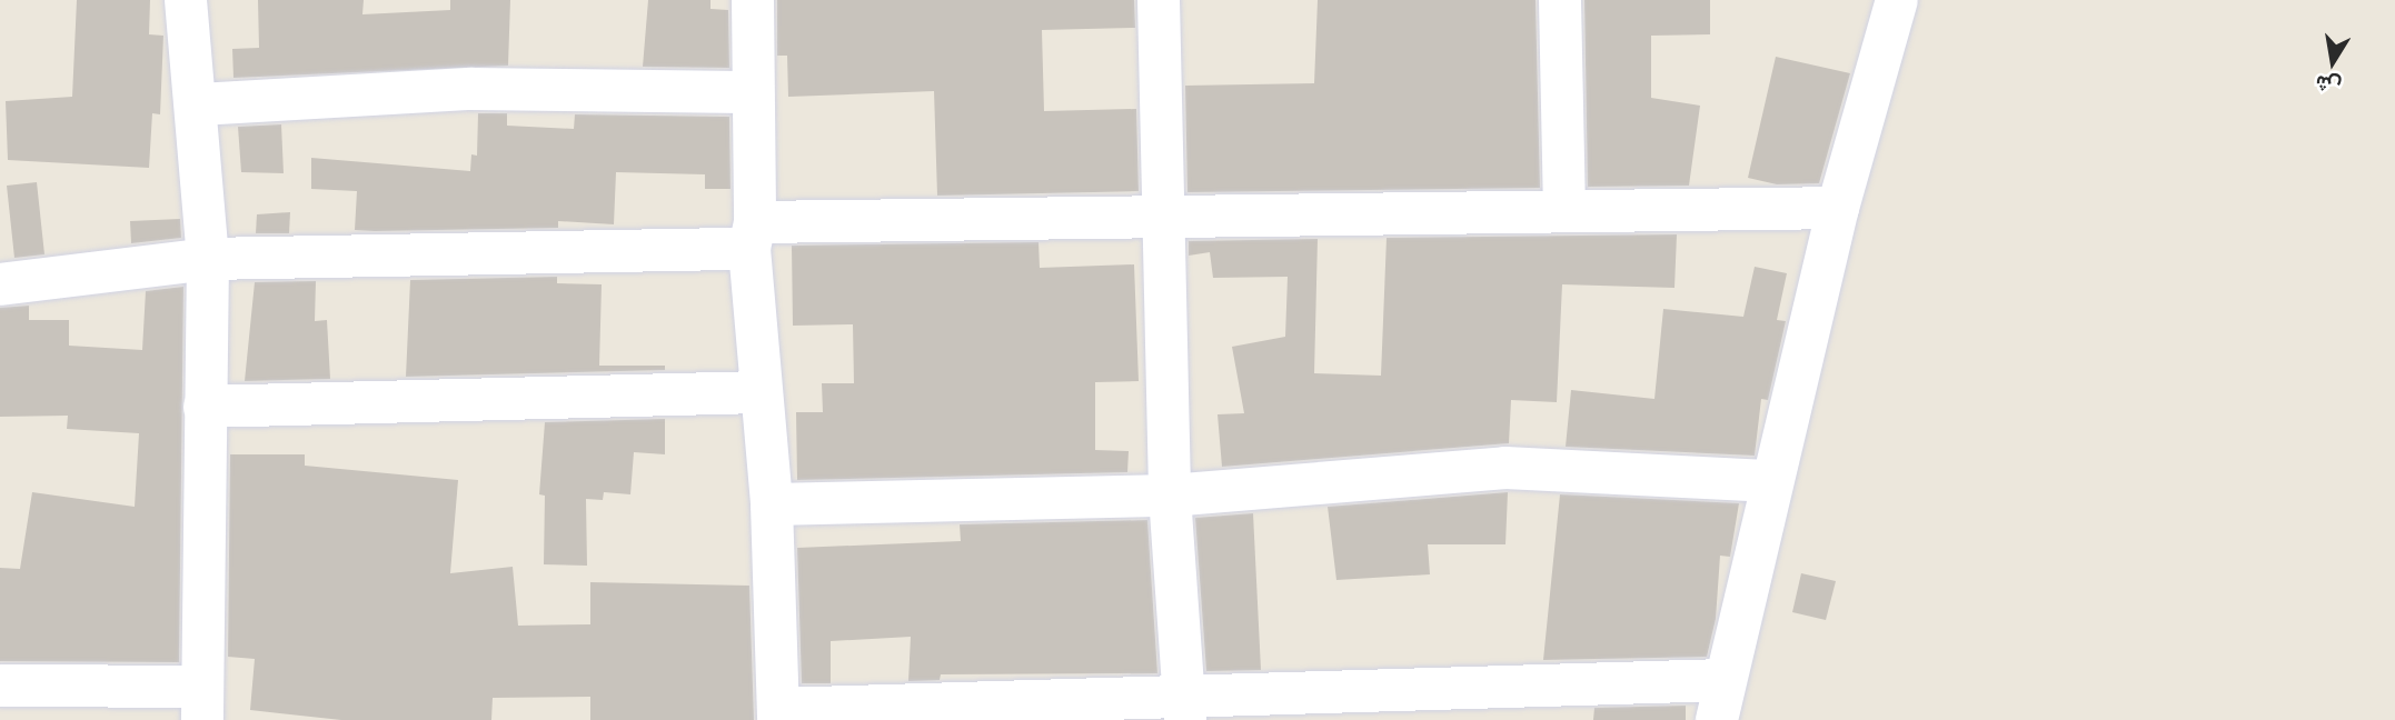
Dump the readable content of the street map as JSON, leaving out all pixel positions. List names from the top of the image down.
{
  "north": "bottom"
}
